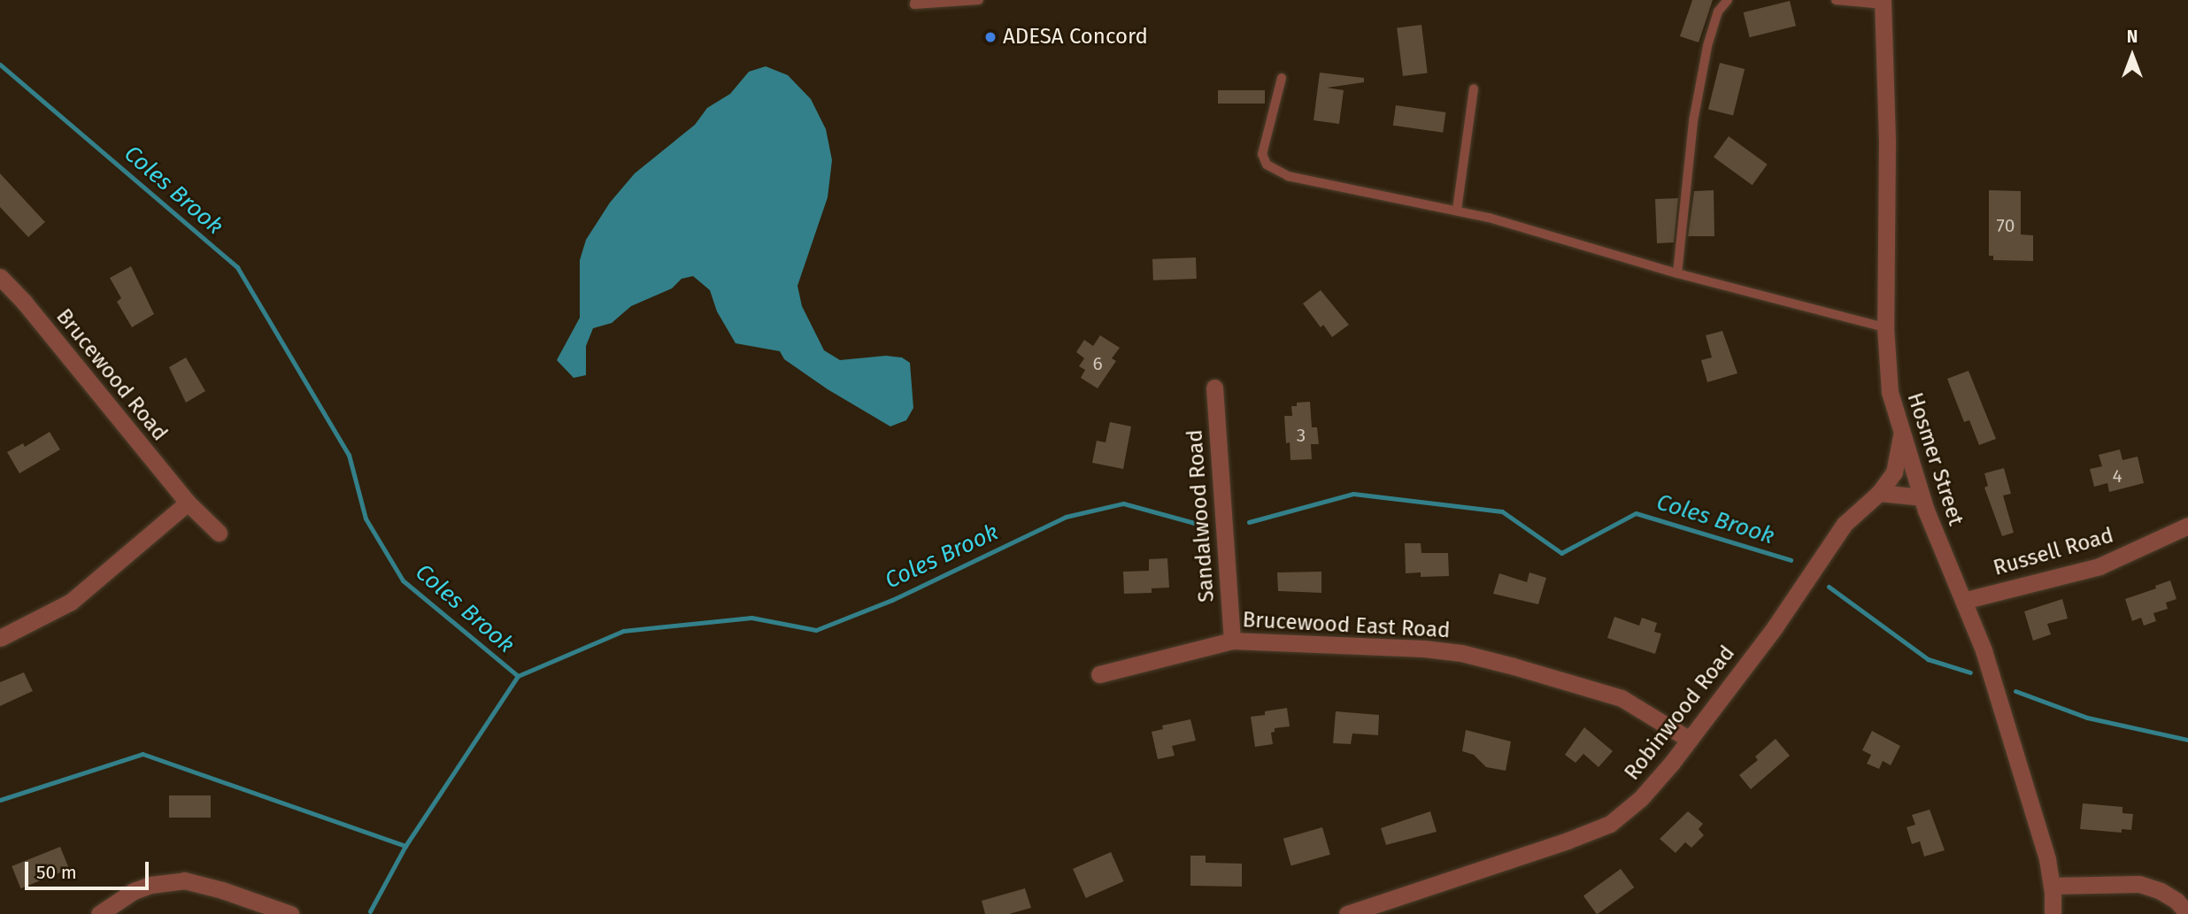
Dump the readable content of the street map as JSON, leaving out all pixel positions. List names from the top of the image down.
{
  "streets": {
    "street": [
      "Brucewood Road",
      "Hosmer Street",
      "Sandalwood Road",
      "Russell Road",
      "Brucewood East Road",
      "Robinwood Road"
    ]
  },
  "crossings": [
    ["Hosmer Street", "Russell Road"],
    ["Hosmer Street", "Robinwood Road"],
    ["Sandalwood Road", "Brucewood East Road"],
    ["Brucewood East Road", "Robinwood Road"]
  ],
  "water": ["Coles Brook"],
  "places": ["ADESA Concord"],
  "house_numbers": [
    "70",
    "6",
    "3",
    "4"
  ],
  "scale_bar": "50 m",
  "north": "top"
}
